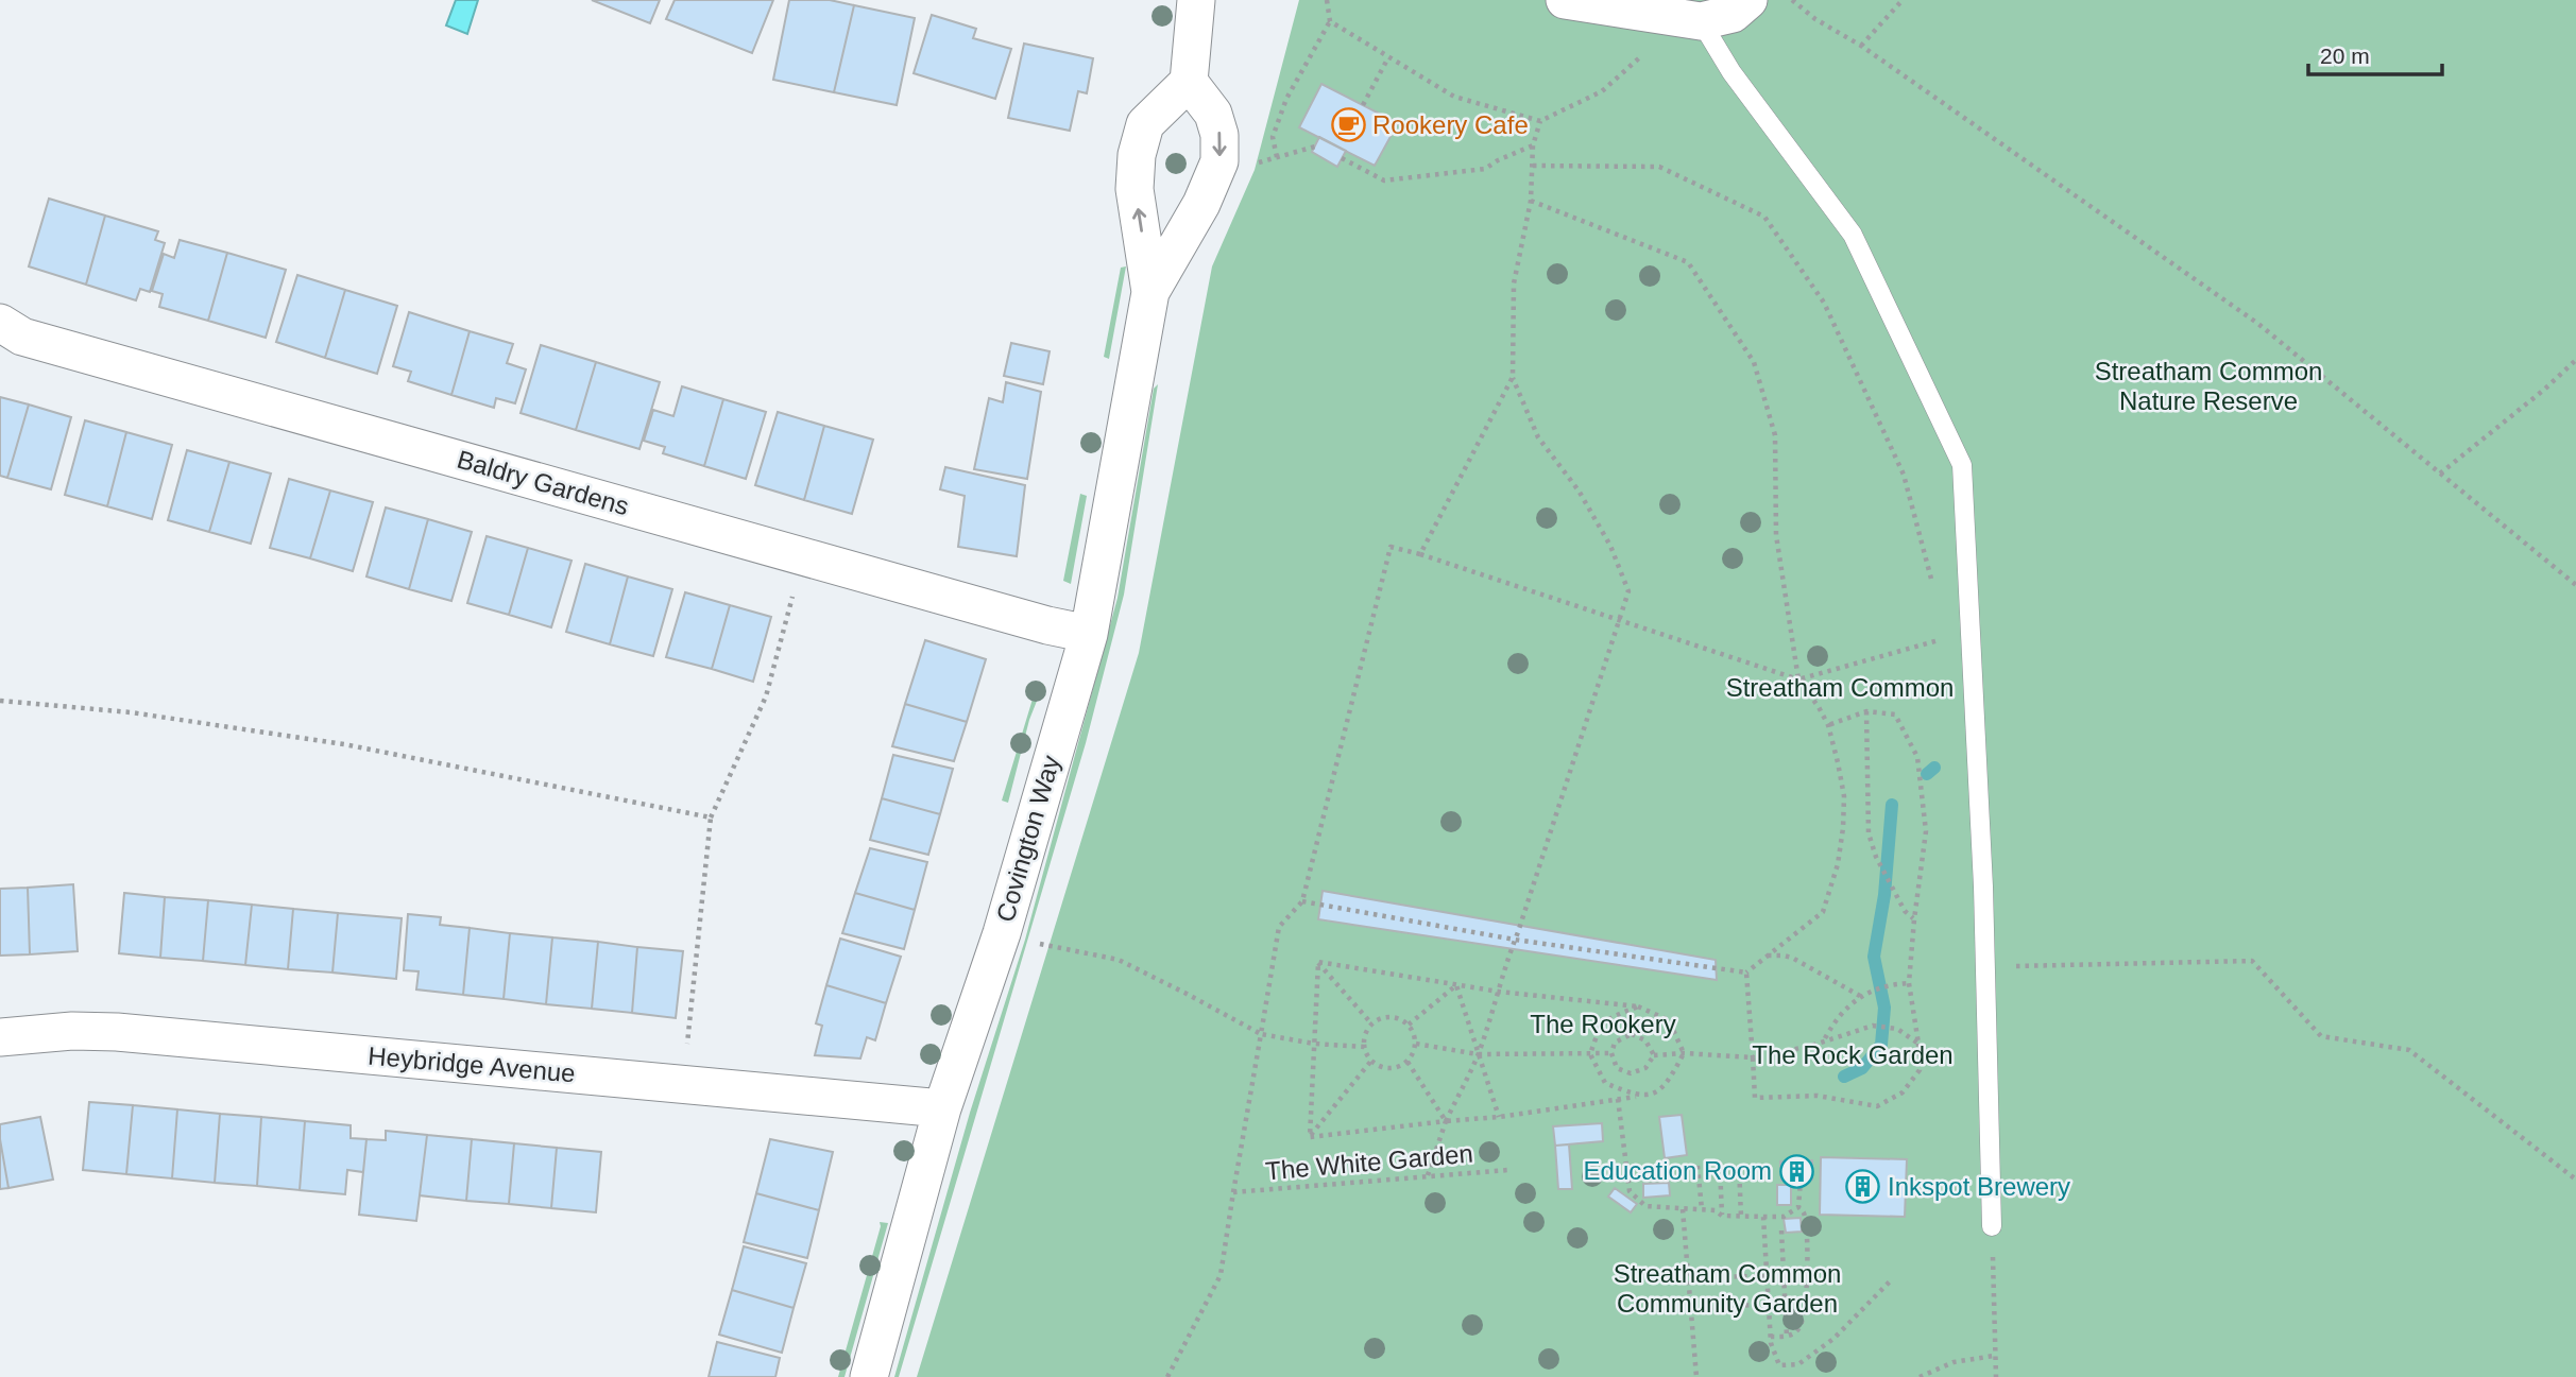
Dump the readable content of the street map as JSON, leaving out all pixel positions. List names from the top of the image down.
{
  "streets": {
    "street": ["Baldry Gardens", "Covington Way", "Heybridge Avenue"],
    "path": ["The White Garden"]
  },
  "crossings": [
    ["Baldry Gardens", "Covington Way"],
    ["Covington Way", "Heybridge Avenue"]
  ],
  "parks": [
    "Streatham Common Nature Reserve",
    "Streatham Common",
    "The Rookery",
    "The Rock Garden",
    "Streatham Common Community Garden"
  ],
  "places": {
    "cafe": ["Rookery Cafe"],
    "building": ["Education Room", "Inkspot Brewery"]
  },
  "scale_bar": "20 m"
}
